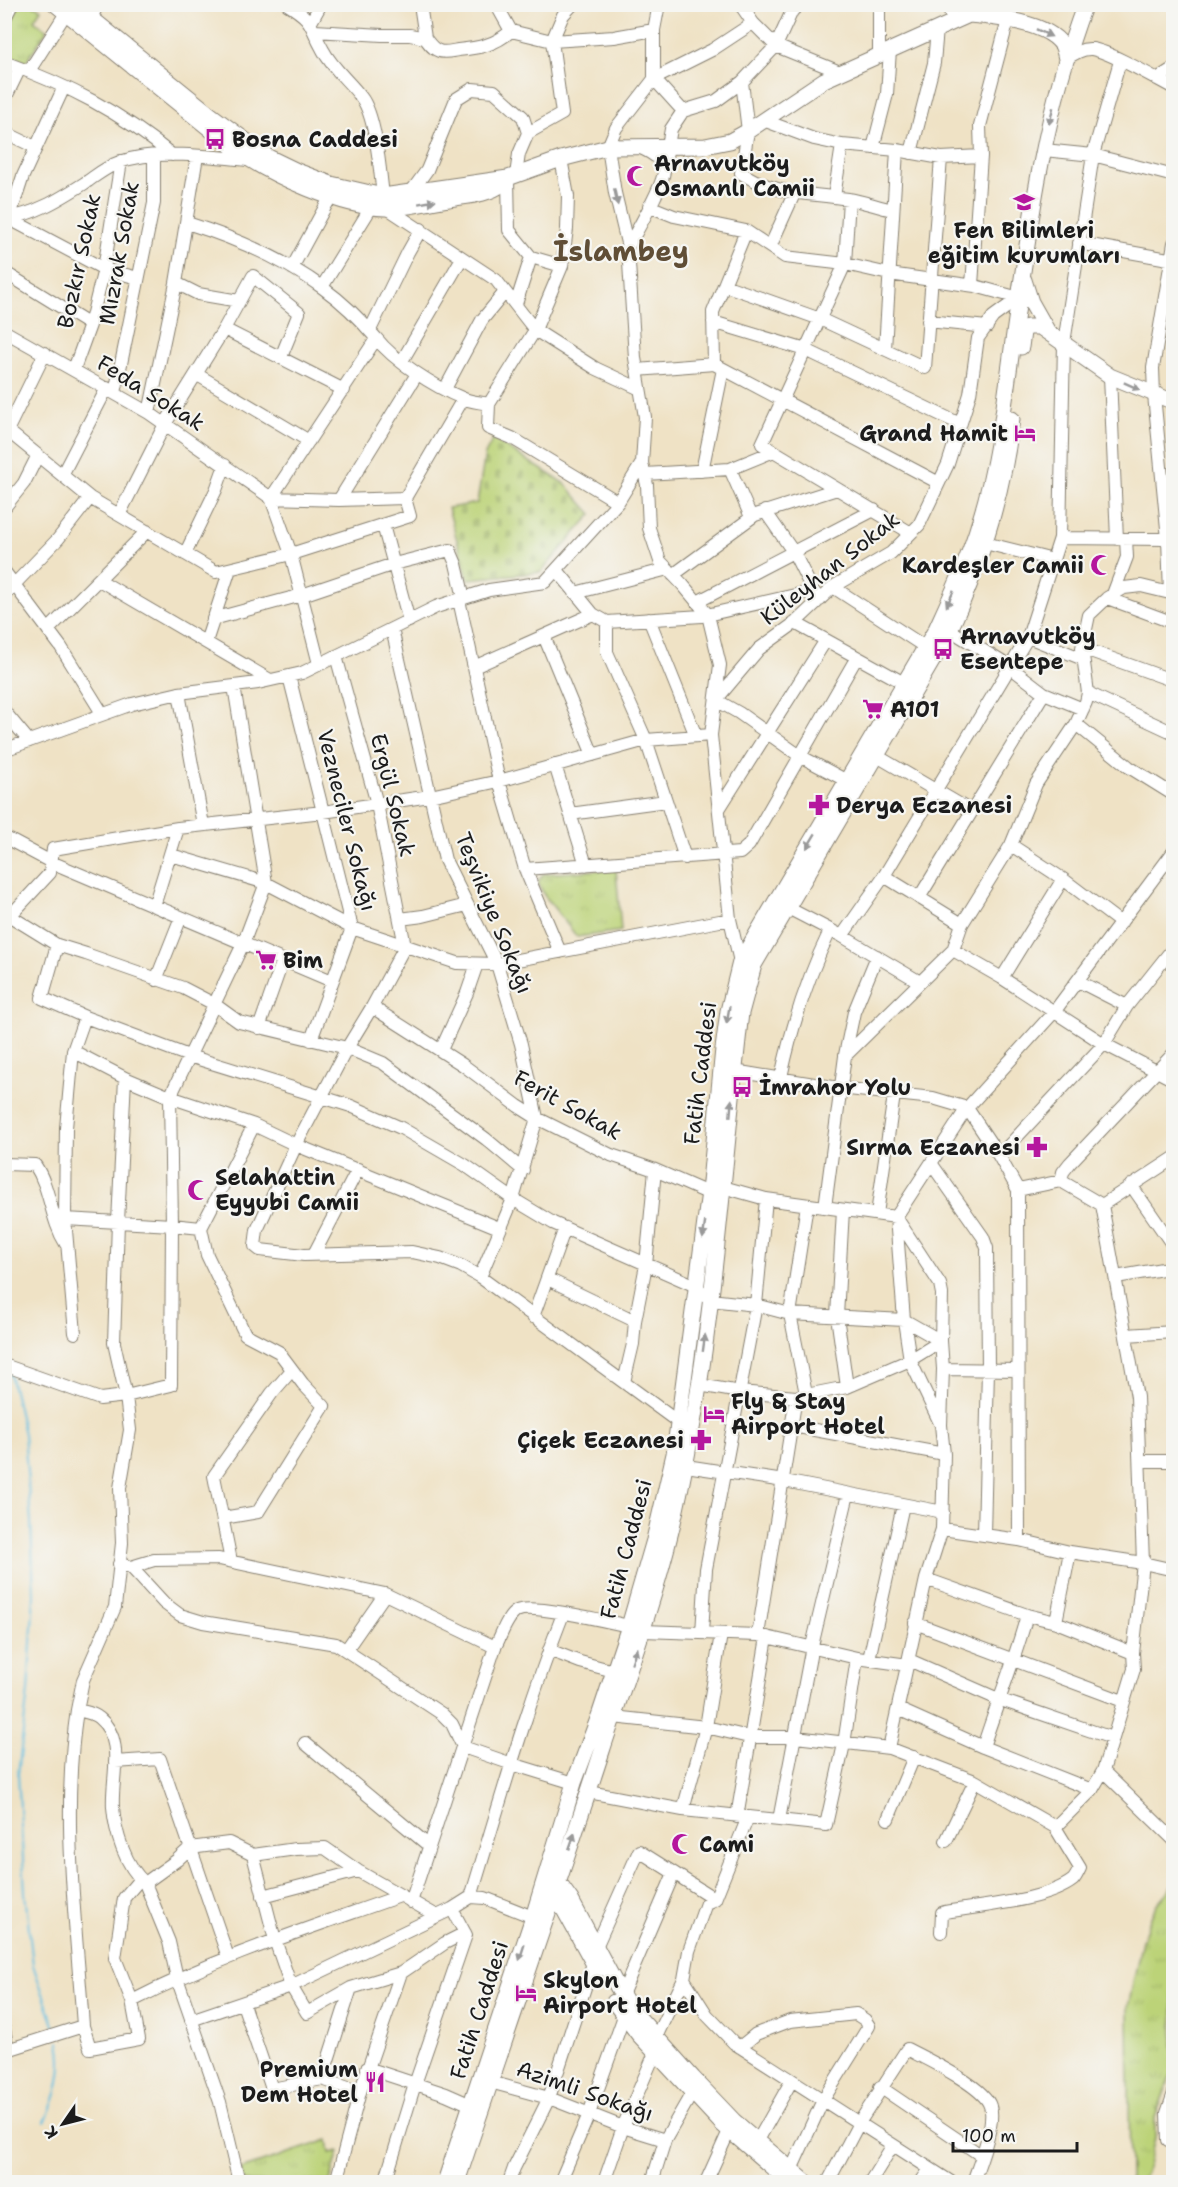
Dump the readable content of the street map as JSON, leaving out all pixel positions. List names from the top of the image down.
{
  "streets": {
    "main road": ["Fatih Caddesi"],
    "street": [
      "Mızrak Sokak",
      "Bozkır Sokak",
      "Feda Sokak",
      "Küleyhan Sokak",
      "Ergül Sokak",
      "Vezneciler Sokağı",
      "Teşvikiye Sokağı",
      "Ferit Sokak",
      "Azimli Sokağı"
    ]
  },
  "crossings": [
    ["Mızrak Sokak", "Feda Sokak"],
    ["Bozkır Sokak", "Feda Sokak"],
    ["Küleyhan Sokak", "Fatih Caddesi"],
    ["Teşvikiye Sokağı", "Ferit Sokak"],
    ["Fatih Caddesi", "Ferit Sokak"],
    ["Fatih Caddesi", "Azimli Sokağı"]
  ],
  "districts": ["İslambey"],
  "places": {
    "bus stop": ["Bosna Caddesi", "Arnavutköy Esentepe", "İmrahor Yolu"],
    "mosque": [
      "Arnavutköy Osmanlı Camii",
      "Kardeşler Camii",
      "Selahattin Eyyubi Camii",
      "Cami"
    ],
    "school or university": ["Fen Bilimleri eğitim kurumları"],
    "hotel": ["Grand Hamit", "Fly & Stay Airport Hotel", "Skylon Airport Hotel"],
    "supermarket": ["A101", "Bim"],
    "pharmacy": ["Derya Eczanesi", "Sırma Eczanesi", "Çiçek Eczanesi"],
    "restaurant": ["Premium Dem Hotel"]
  },
  "scale_bar": "100 m",
  "north": "bottom left"
}
